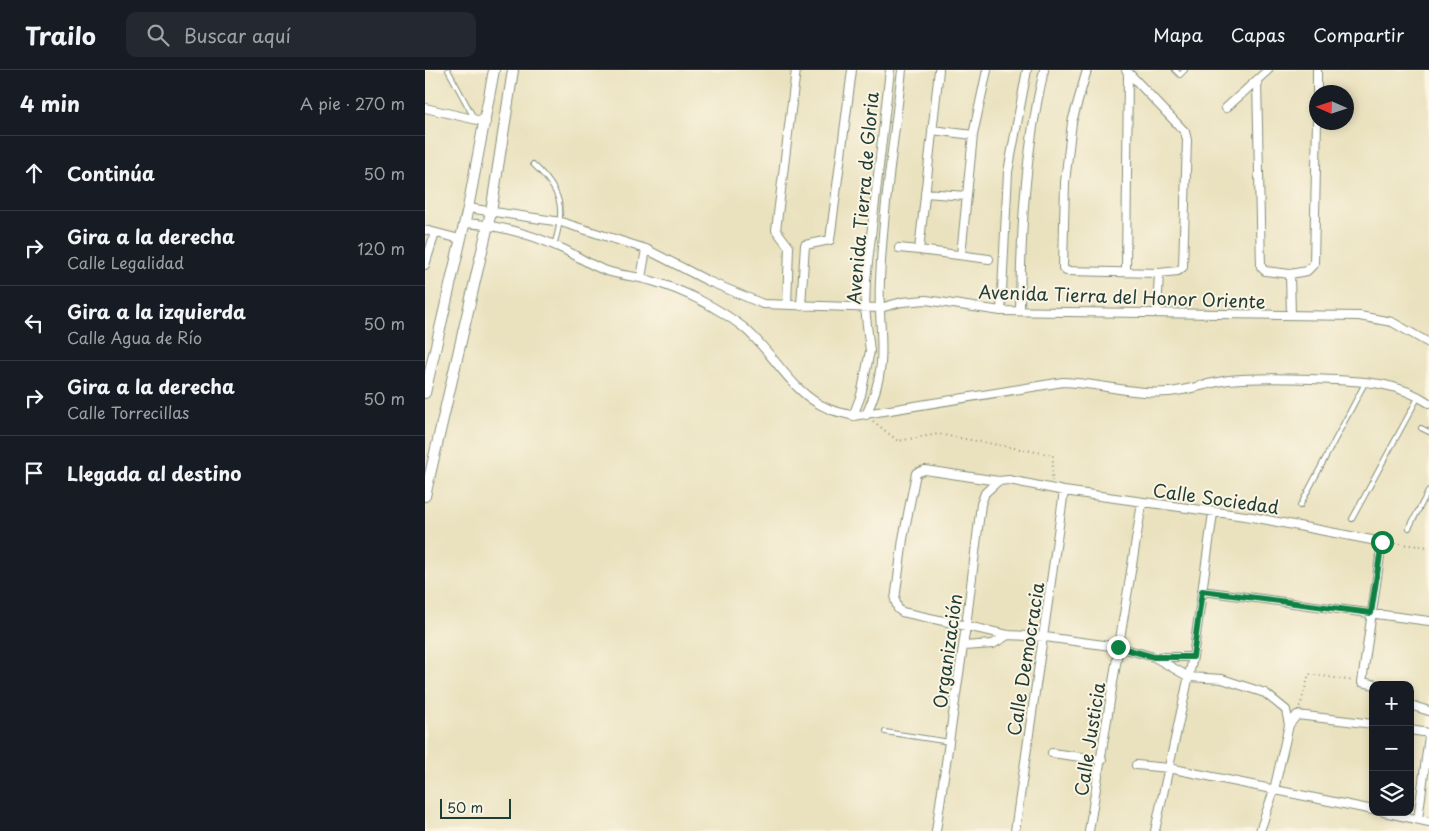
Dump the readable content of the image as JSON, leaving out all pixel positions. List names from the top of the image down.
{
  "streets": {
    "street": [
      "Avenida Tierra de Gloria",
      "Avenida Tierra del Honor Oriente",
      "Calle Sociedad",
      "Organización",
      "Calle Democracia",
      "Calle Justicia"
    ]
  },
  "crossings": [
    ["Avenida Tierra de Gloria", "Avenida Tierra del Honor Oriente"],
    ["Calle Sociedad", "Organización"],
    ["Calle Sociedad", "Calle Democracia"],
    ["Calle Sociedad", "Calle Justicia"]
  ],
  "scale_bar": "50 m",
  "north": "left",
  "page": {
    "header": "Trailo",
    "search": "Buscar aquí",
    "nav": ["Mapa", "Capas", "Compartir"],
    "heading": ["4 min", "A pie · 270 m"],
    "list": [
      ["Continúa", "50 m"],
      ["Gira a la derecha", "Calle Legalidad", "120 m"],
      ["Gira a la izquierda", "Calle Agua de Río", "50 m"],
      ["Gira a la derecha", "Calle Torrecillas", "50 m"],
      "Llegada al destino"
    ],
    "map_buttons": ["+", "−"],
    "scale": "50 m"
  }
}
